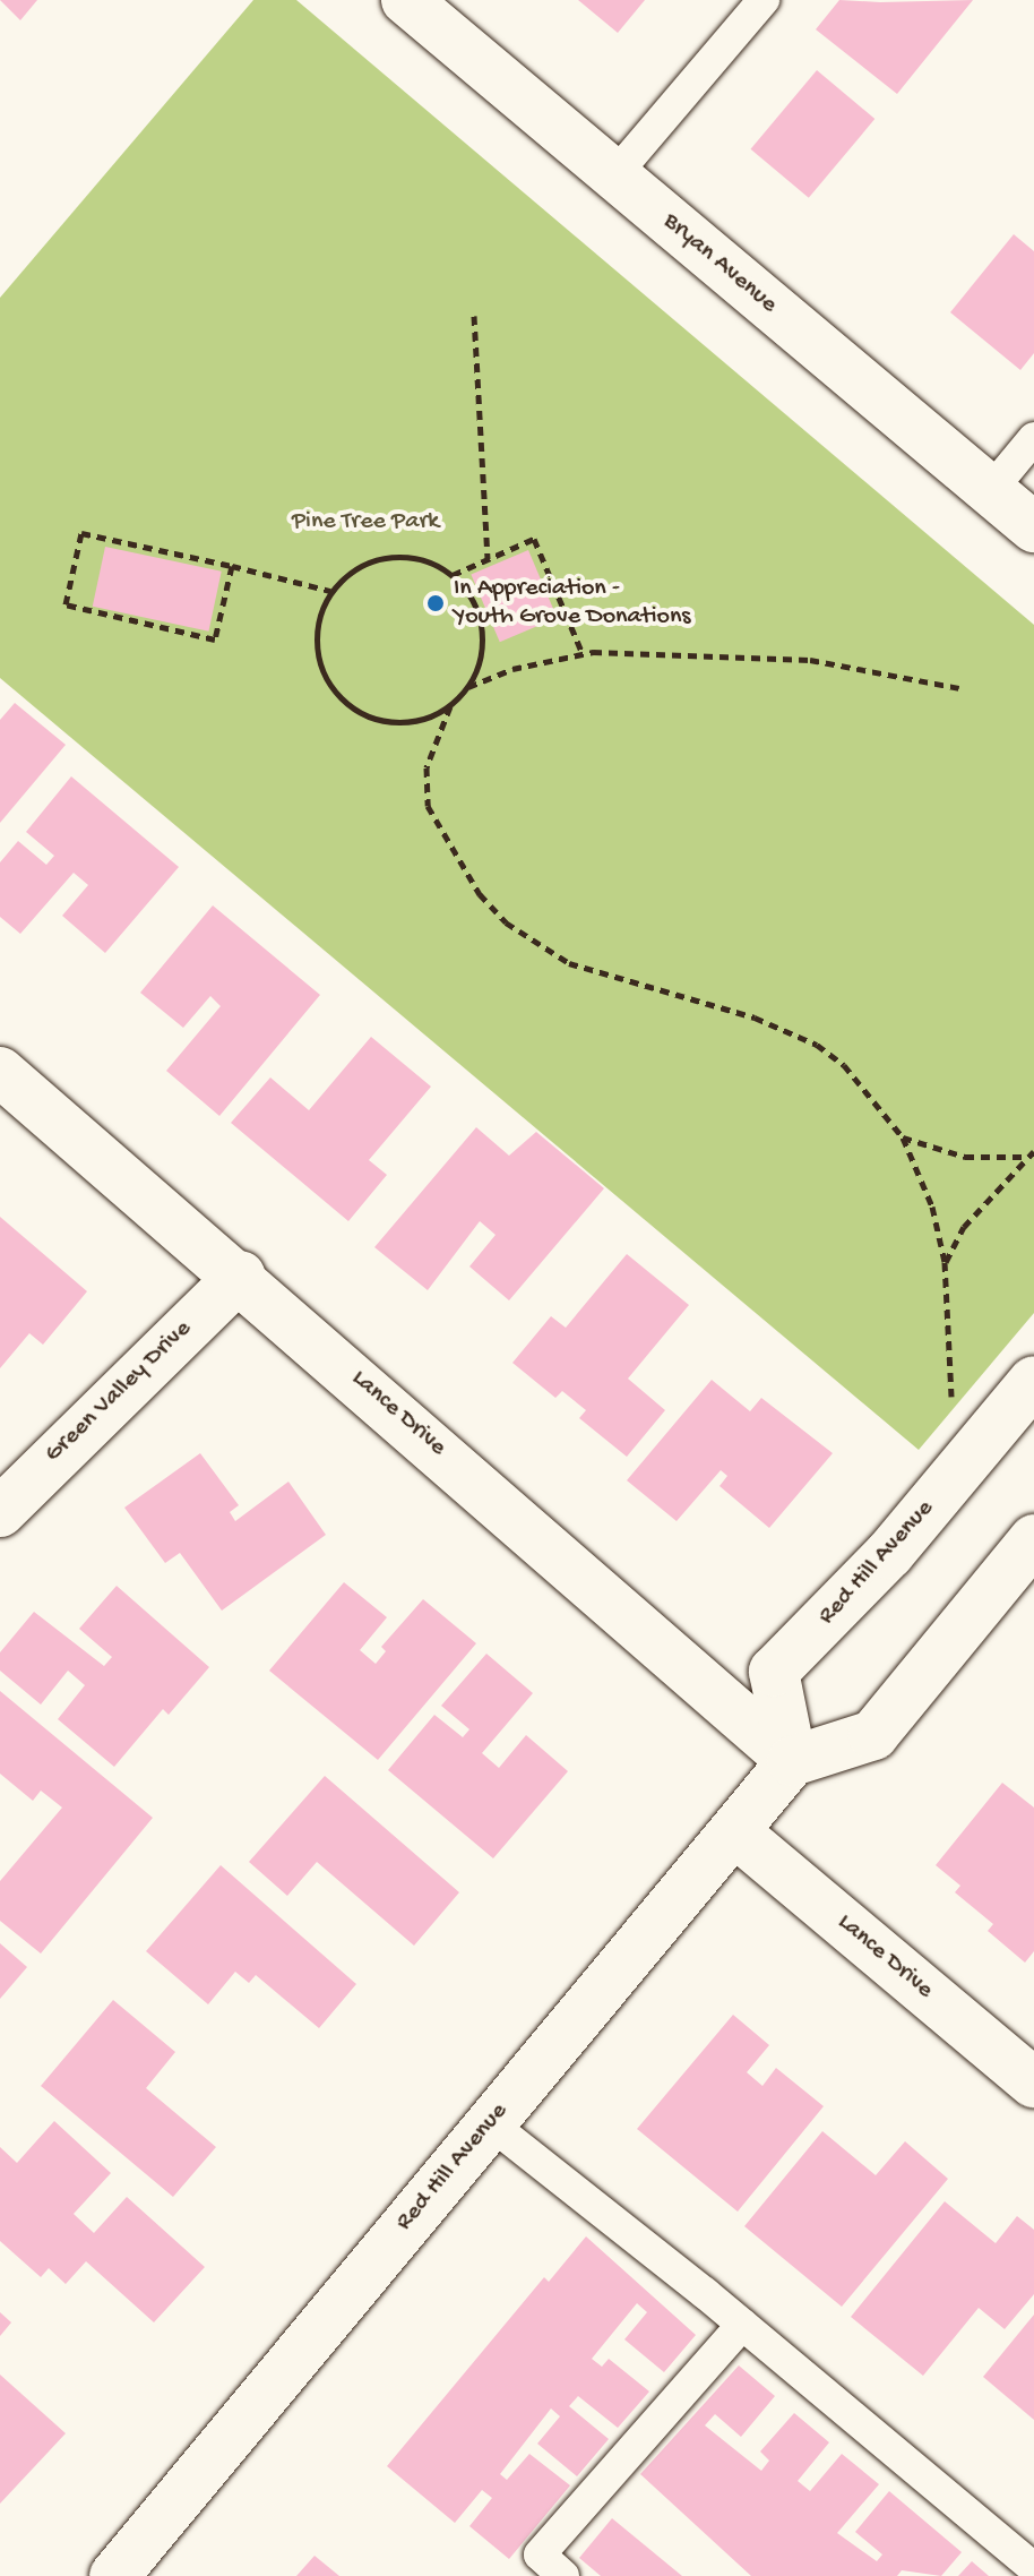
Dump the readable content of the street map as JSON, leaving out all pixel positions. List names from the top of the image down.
{
  "streets": {
    "main road": [
      "Bryan Avenue",
      "Green Valley Drive",
      "Lance Drive",
      "Red Hill Avenue"
    ]
  },
  "crossings": [
    ["Green Valley Drive", "Lance Drive"],
    ["Lance Drive", "Red Hill Avenue"]
  ],
  "parks": ["Pine Tree Park"],
  "places": ["In Appreciation - Youth Grove Donations"]
}
